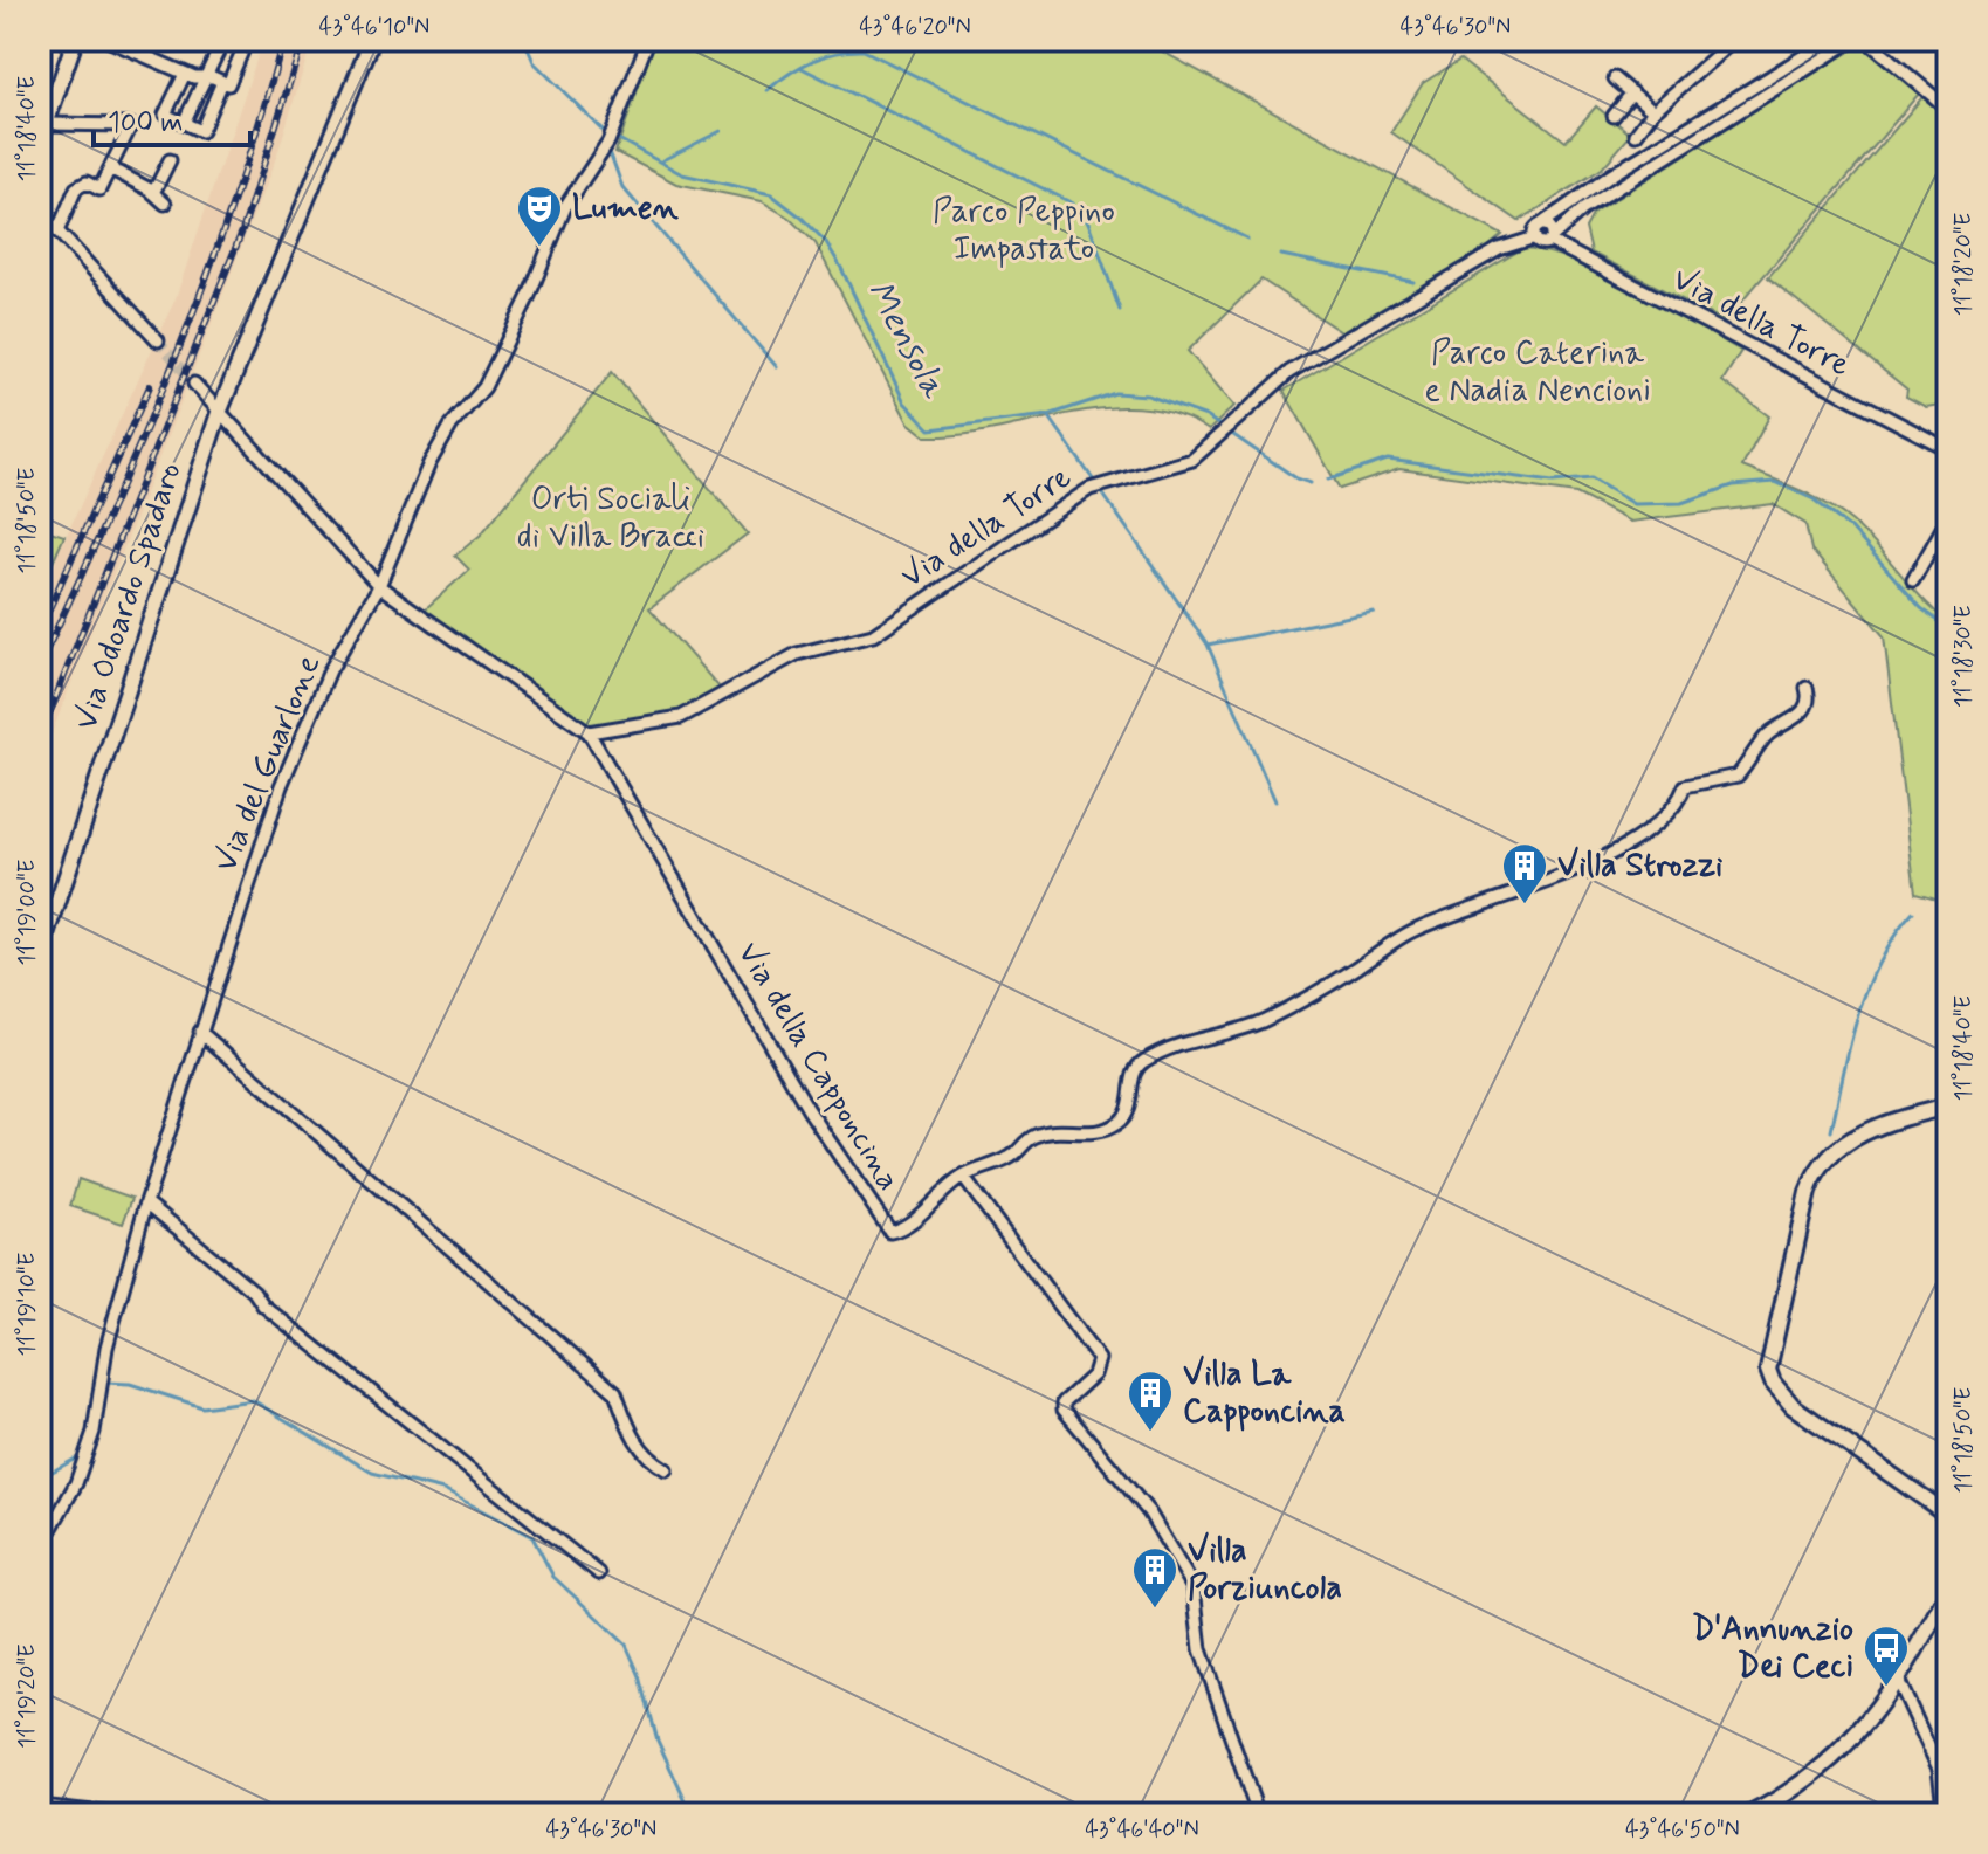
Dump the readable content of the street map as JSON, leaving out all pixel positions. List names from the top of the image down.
{
  "streets": {
    "street": [
      "Via della Torre",
      "Via Odoardo Spadaro",
      "Via del Guarlone",
      "Via della Capponcina"
    ]
  },
  "crossings": [
    ["Via della Torre", "Via della Capponcina"]
  ],
  "water": ["Mensola"],
  "parks": ["Parco Peppino Impastato", "Parco Caterina e Nadia Nencioni", "Orti Sociali di Villa Bracci"],
  "places": {
    "theatre": ["Lumen"],
    "building": ["Villa Strozzi", "Villa La Capponcina", "Villa Porziuncola"],
    "bus stop": ["D'Annunzio Dei Ceci"]
  },
  "scale_bar": "100 m",
  "coordinates": [
    "43°46'10\"N",
    "43°46'20\"N",
    "43°46'30\"N",
    "11°18'40\"E",
    "11°18'20\"E",
    "11°18'50\"E",
    "11°18'30\"E",
    "11°19'00\"E",
    "11°19'10\"E",
    "11°19'20\"E",
    "43°46'40\"N",
    "43°46'50\"N"
  ]
}
